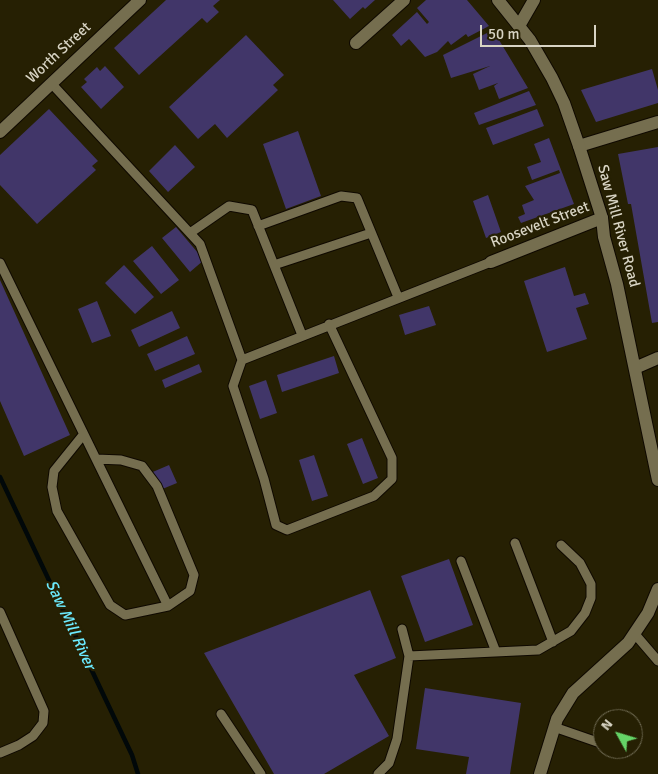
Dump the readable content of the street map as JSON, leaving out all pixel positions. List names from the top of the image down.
{
  "streets": {
    "main road": ["Worth Street", "Roosevelt Street", "Saw Mill River Road"]
  },
  "crossings": [
    ["Roosevelt Street", "Saw Mill River Road"]
  ],
  "water": ["Saw Mill River"],
  "scale_bar": "50 m",
  "north": "top left"
}
